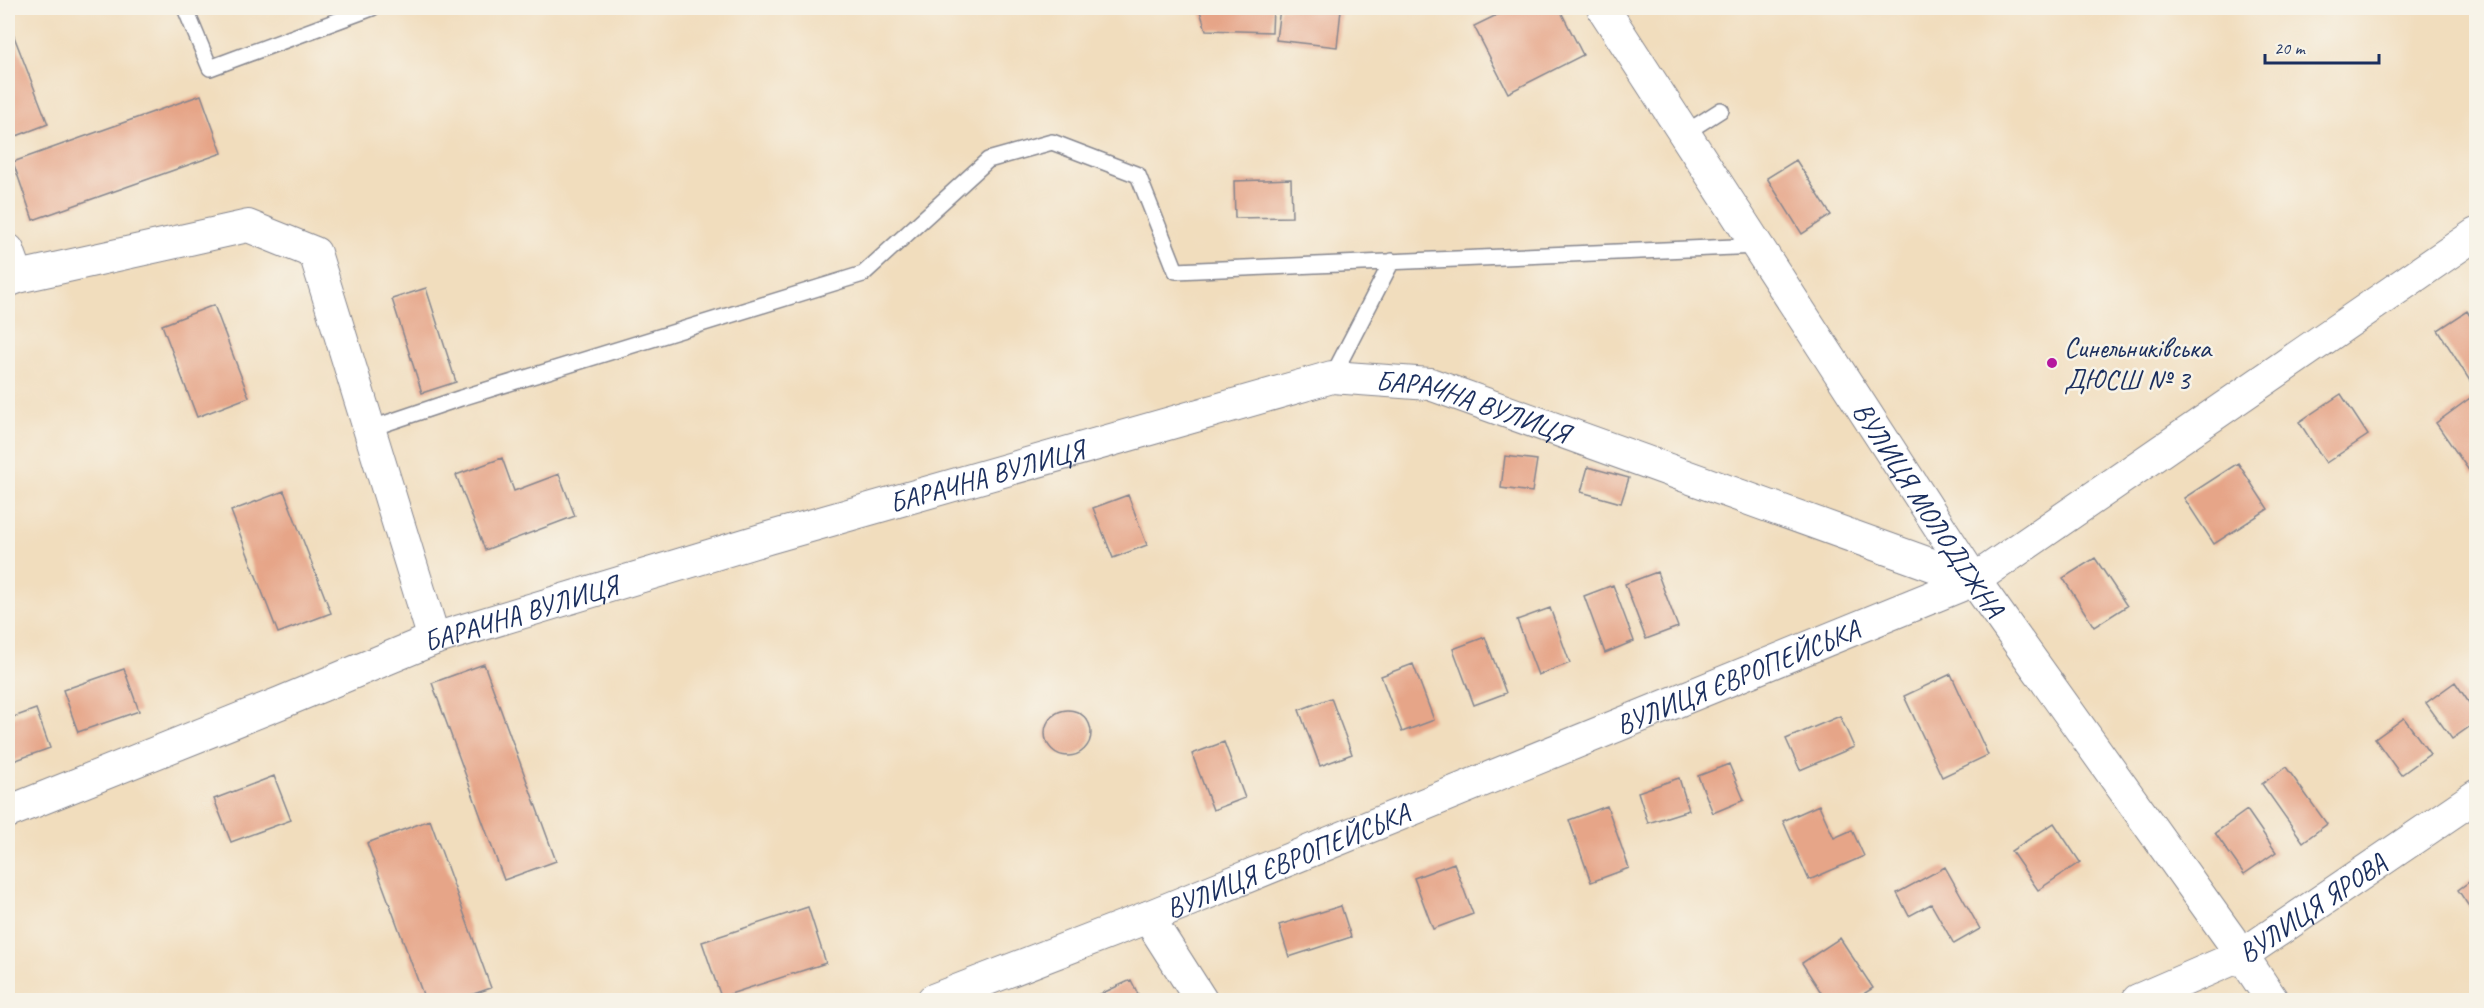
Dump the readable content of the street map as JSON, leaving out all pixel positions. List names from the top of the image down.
{
  "streets": {
    "street": [
      "БАРАЧНА ВУЛИЦЯ",
      "ВУЛИЦЯ МОЛОДІЖНА",
      "ВУЛИЦЯ ЄВРОПЕЙСЬКА",
      "ВУЛИЦЯ ЯРОВА"
    ]
  },
  "crossings": [
    ["БАРАЧНА ВУЛИЦЯ", "ВУЛИЦЯ МОЛОДІЖНА"],
    ["БАРАЧНА ВУЛИЦЯ", "ВУЛИЦЯ ЄВРОПЕЙСЬКА"],
    ["ВУЛИЦЯ МОЛОДІЖНА", "ВУЛИЦЯ ЄВРОПЕЙСЬКА"],
    ["ВУЛИЦЯ МОЛОДІЖНА", "ВУЛИЦЯ ЯРОВА"]
  ],
  "places": ["Синельниківська ДЮСШ № 3"],
  "scale_bar": "20 m"
}
